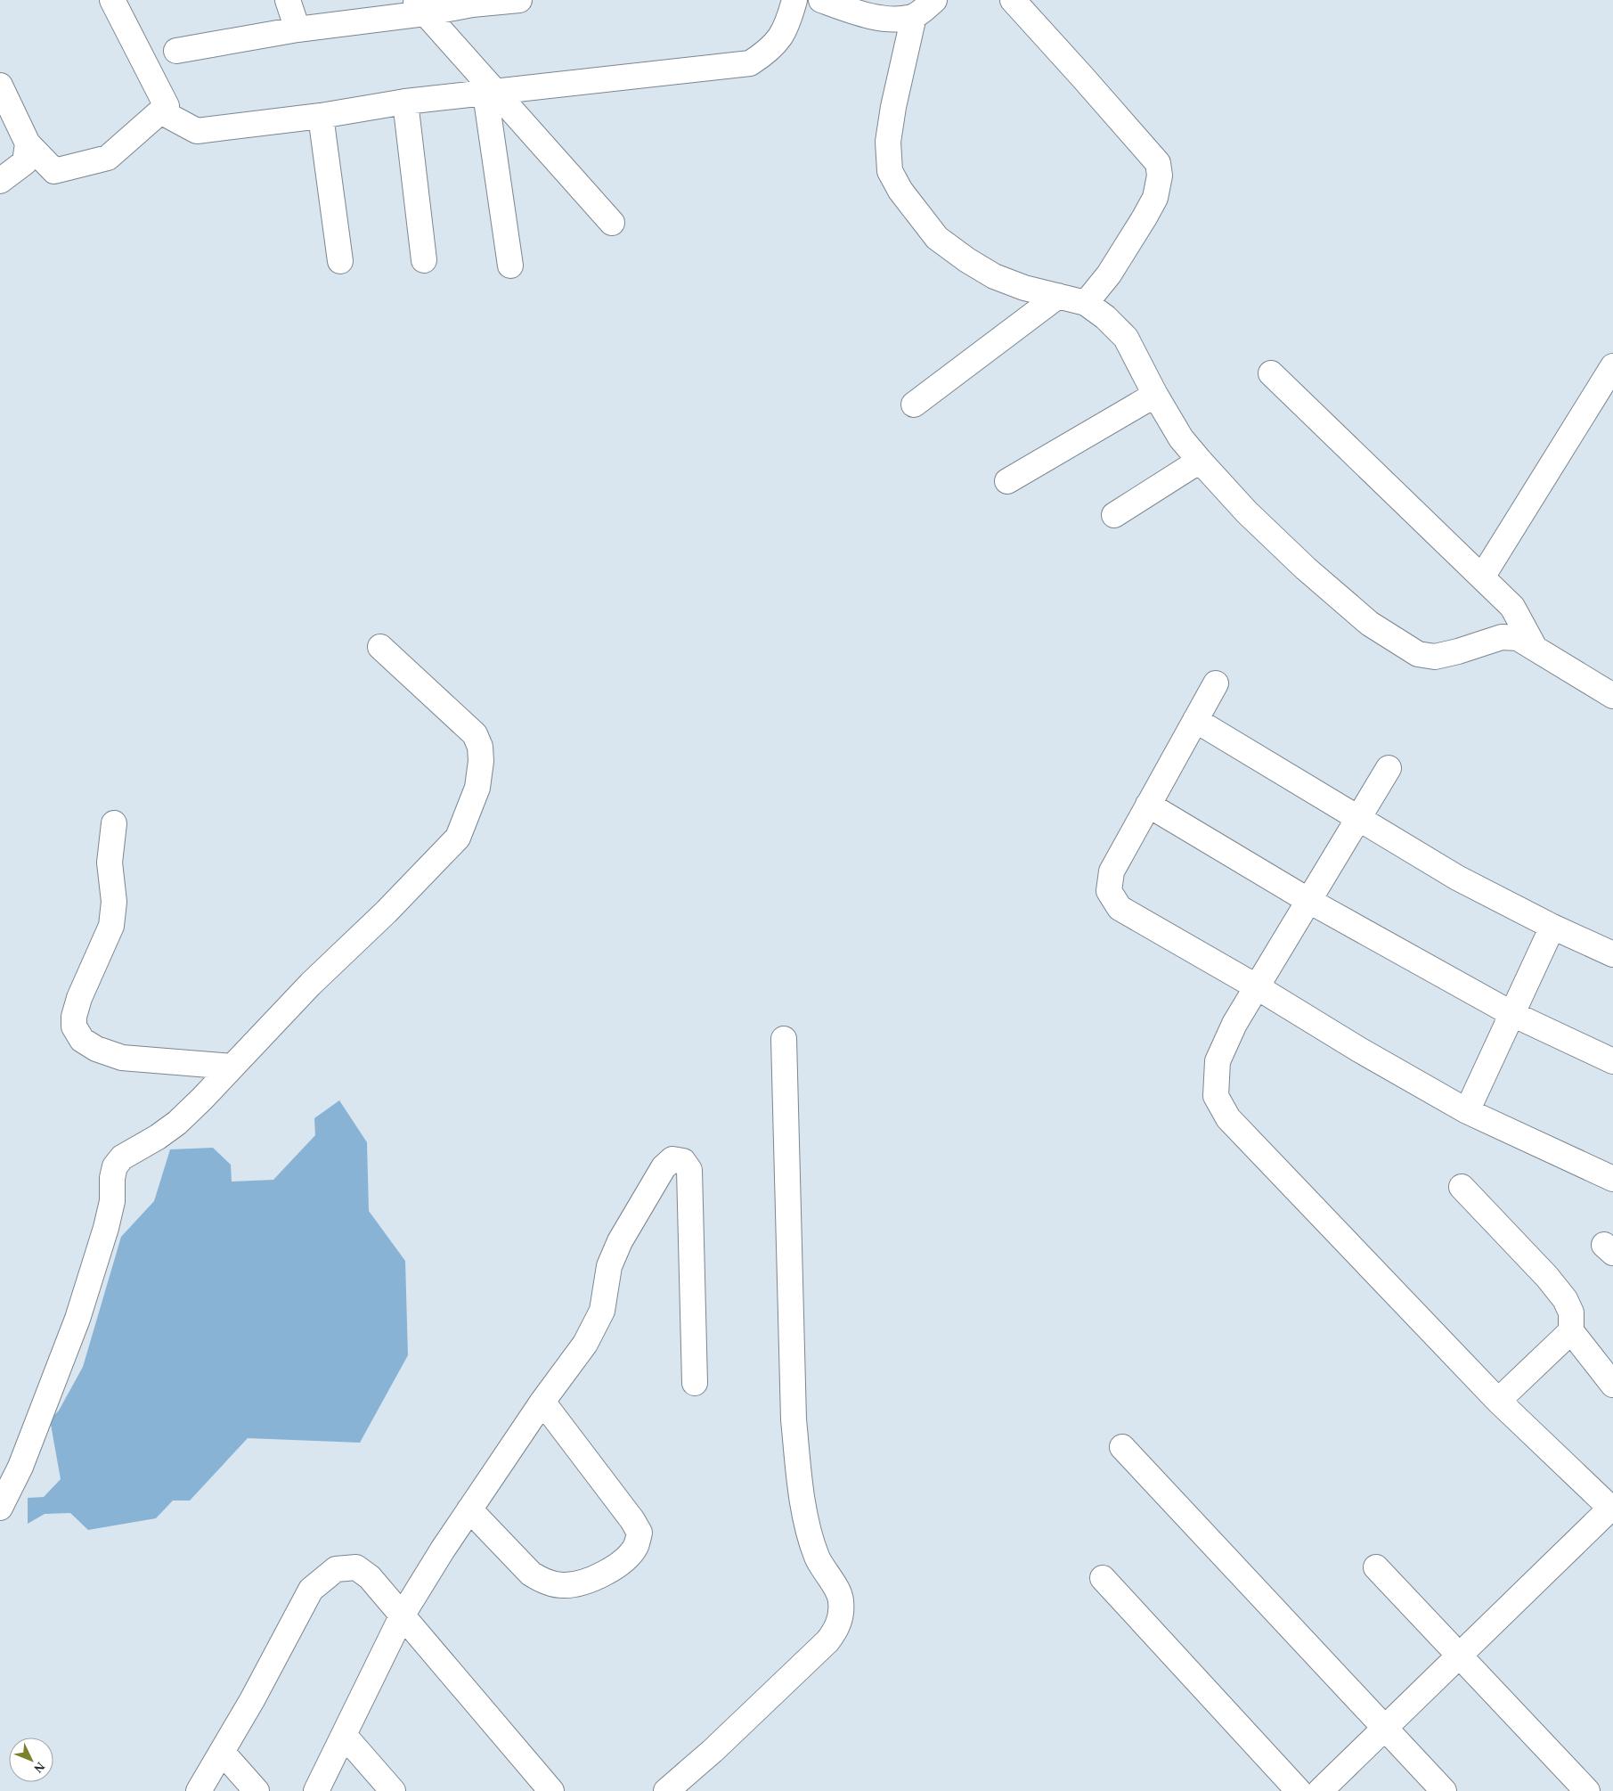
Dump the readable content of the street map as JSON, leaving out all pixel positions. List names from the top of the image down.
{
  "north": "bottom right"
}
